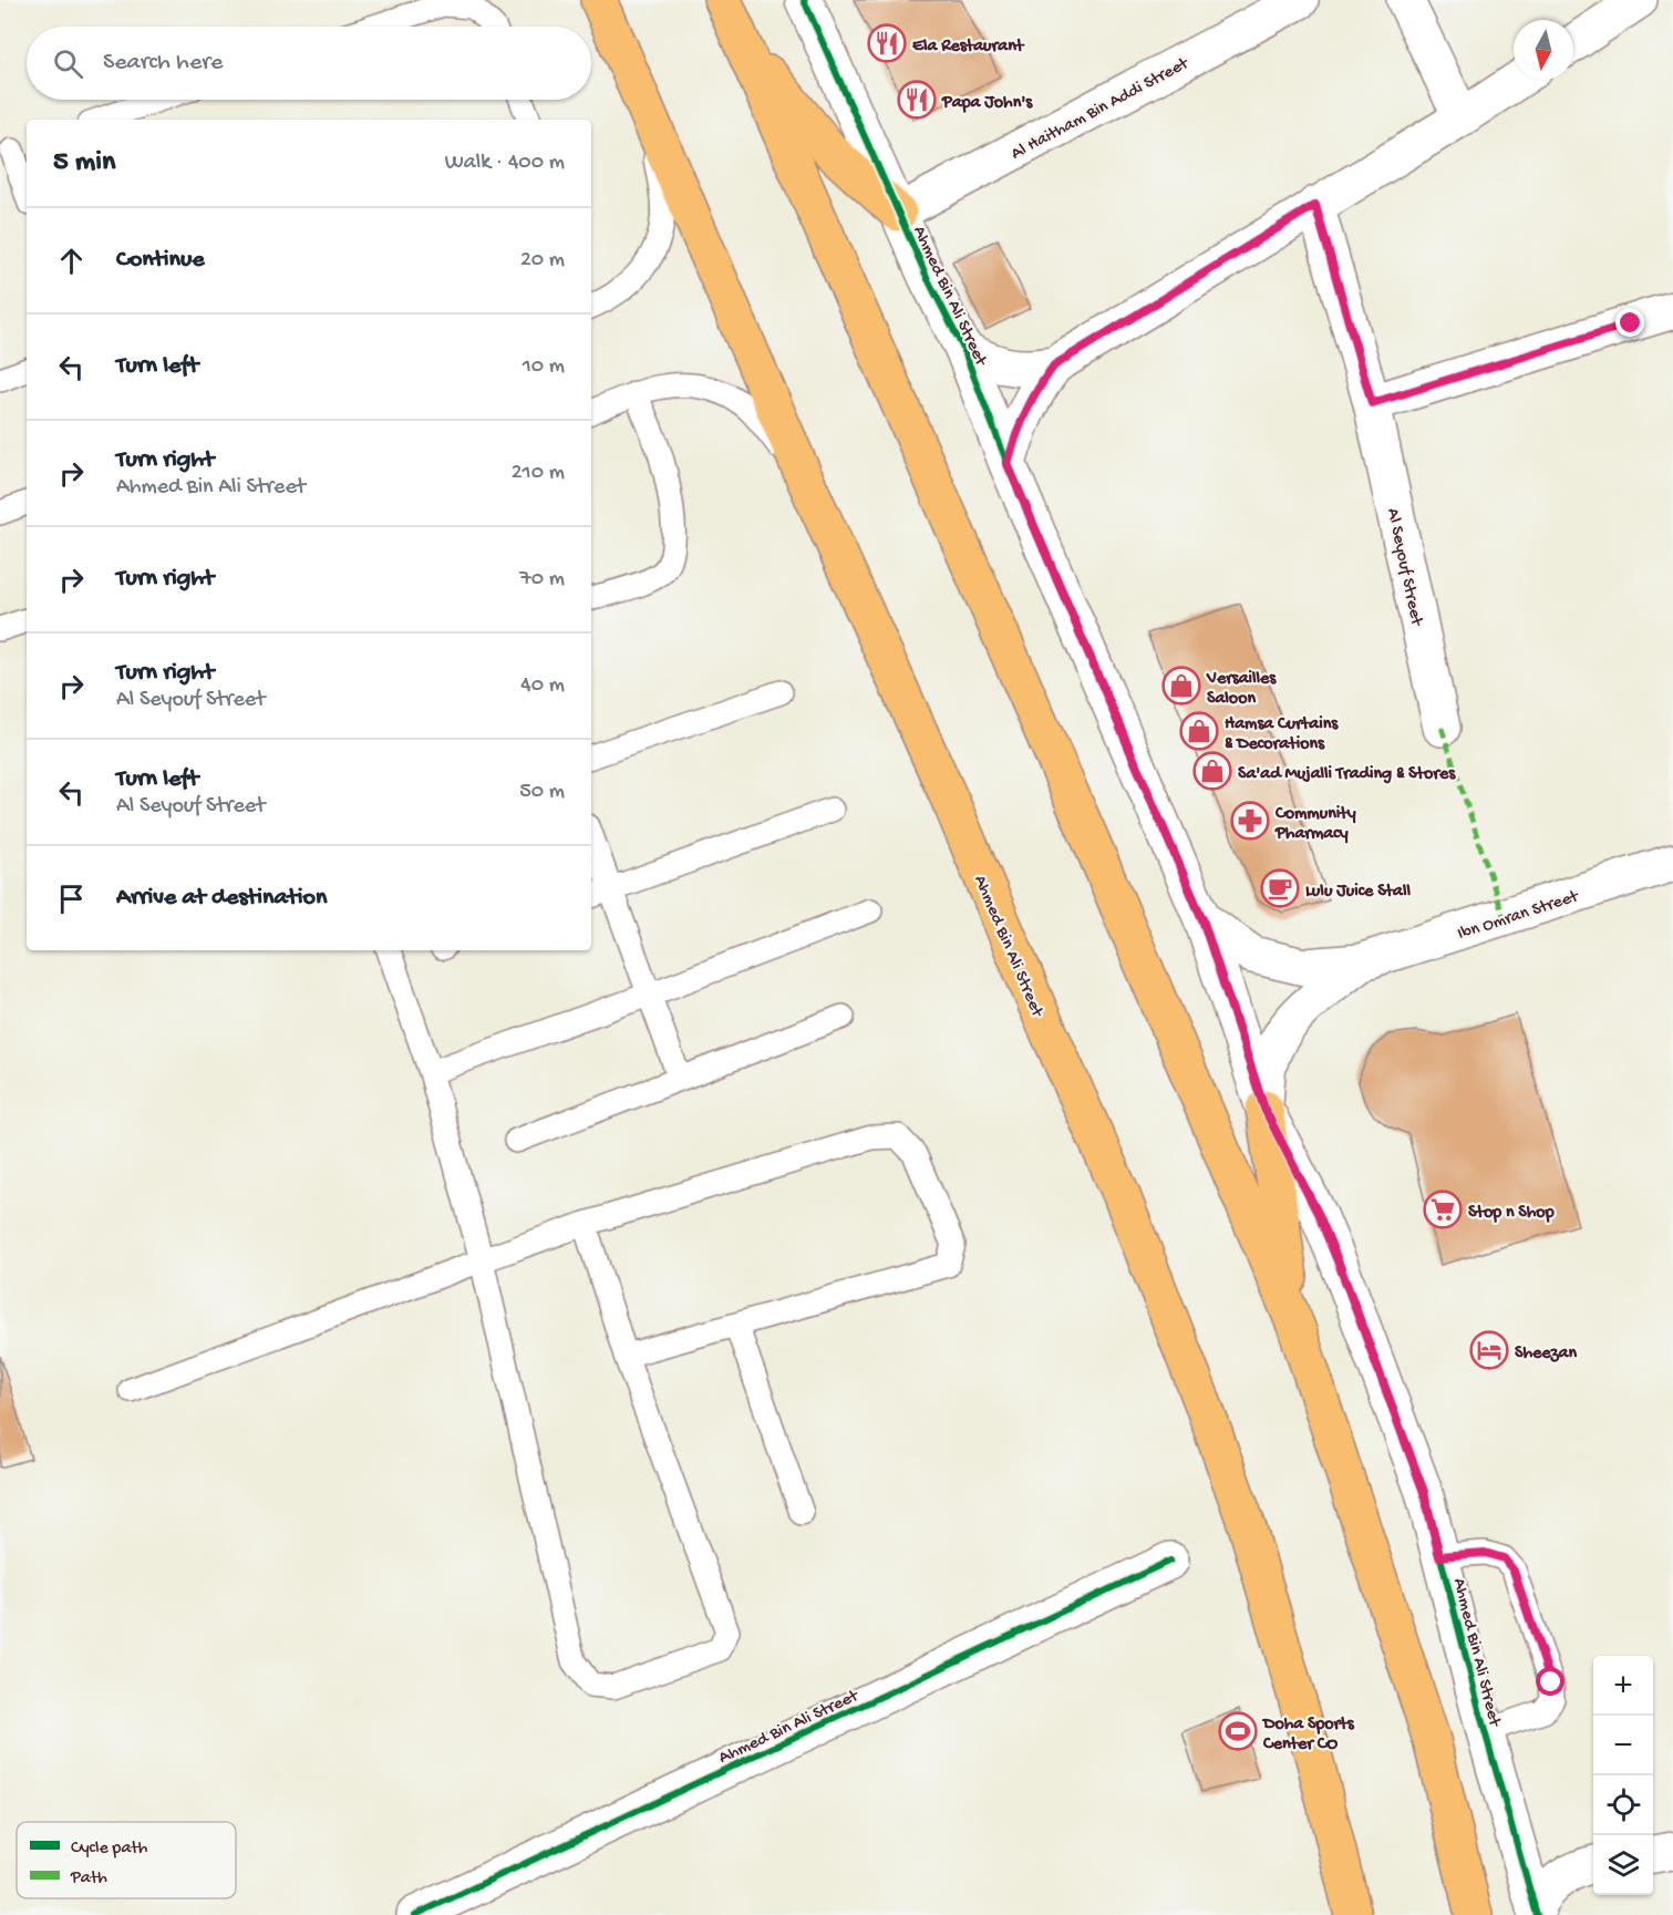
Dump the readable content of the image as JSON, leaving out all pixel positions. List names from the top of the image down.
{
  "streets": {
    "main road": ["Ahmed Bin Ali Street"],
    "street": ["Al Haitham Bin Addi Street", "Al Seyouf Street", "Ibn Omran Street"]
  },
  "crossings": [
    ["Al Haitham Bin Addi Street", "Ahmed Bin Ali Street"],
    ["Ahmed Bin Ali Street", "Ibn Omran Street"]
  ],
  "places": {
    "restaurant": ["Ela Restaurant", "Papa John's"],
    "shop": ["Versailles Saloon", "Hamsa Curtains & Decorations", "Sa'ad Mujalli Trading & Stores"],
    "pharmacy": ["Community Pharmacy"],
    "cafe": ["Lulu Juice Stall"],
    "supermarket": ["Stop n Shop"],
    "hotel": ["Sheezan"],
    "sports": ["Doha Sports Center CO"]
  },
  "legend": ["Cycle path", "Path"],
  "north": "bottom",
  "page": {
    "search": "Search here",
    "heading": ["5 min", "Walk · 400 m"],
    "list": [
      ["Continue", "20 m"],
      ["Turn left", "10 m"],
      ["Turn right", "Ahmed Bin Ali Street", "210 m"],
      ["Turn right", "70 m"],
      ["Turn right", "Al Seyouf Street", "40 m"],
      ["Turn left", "Al Seyouf Street", "50 m"],
      "Arrive at destination"
    ],
    "map_buttons": ["+", "−"]
  }
}
